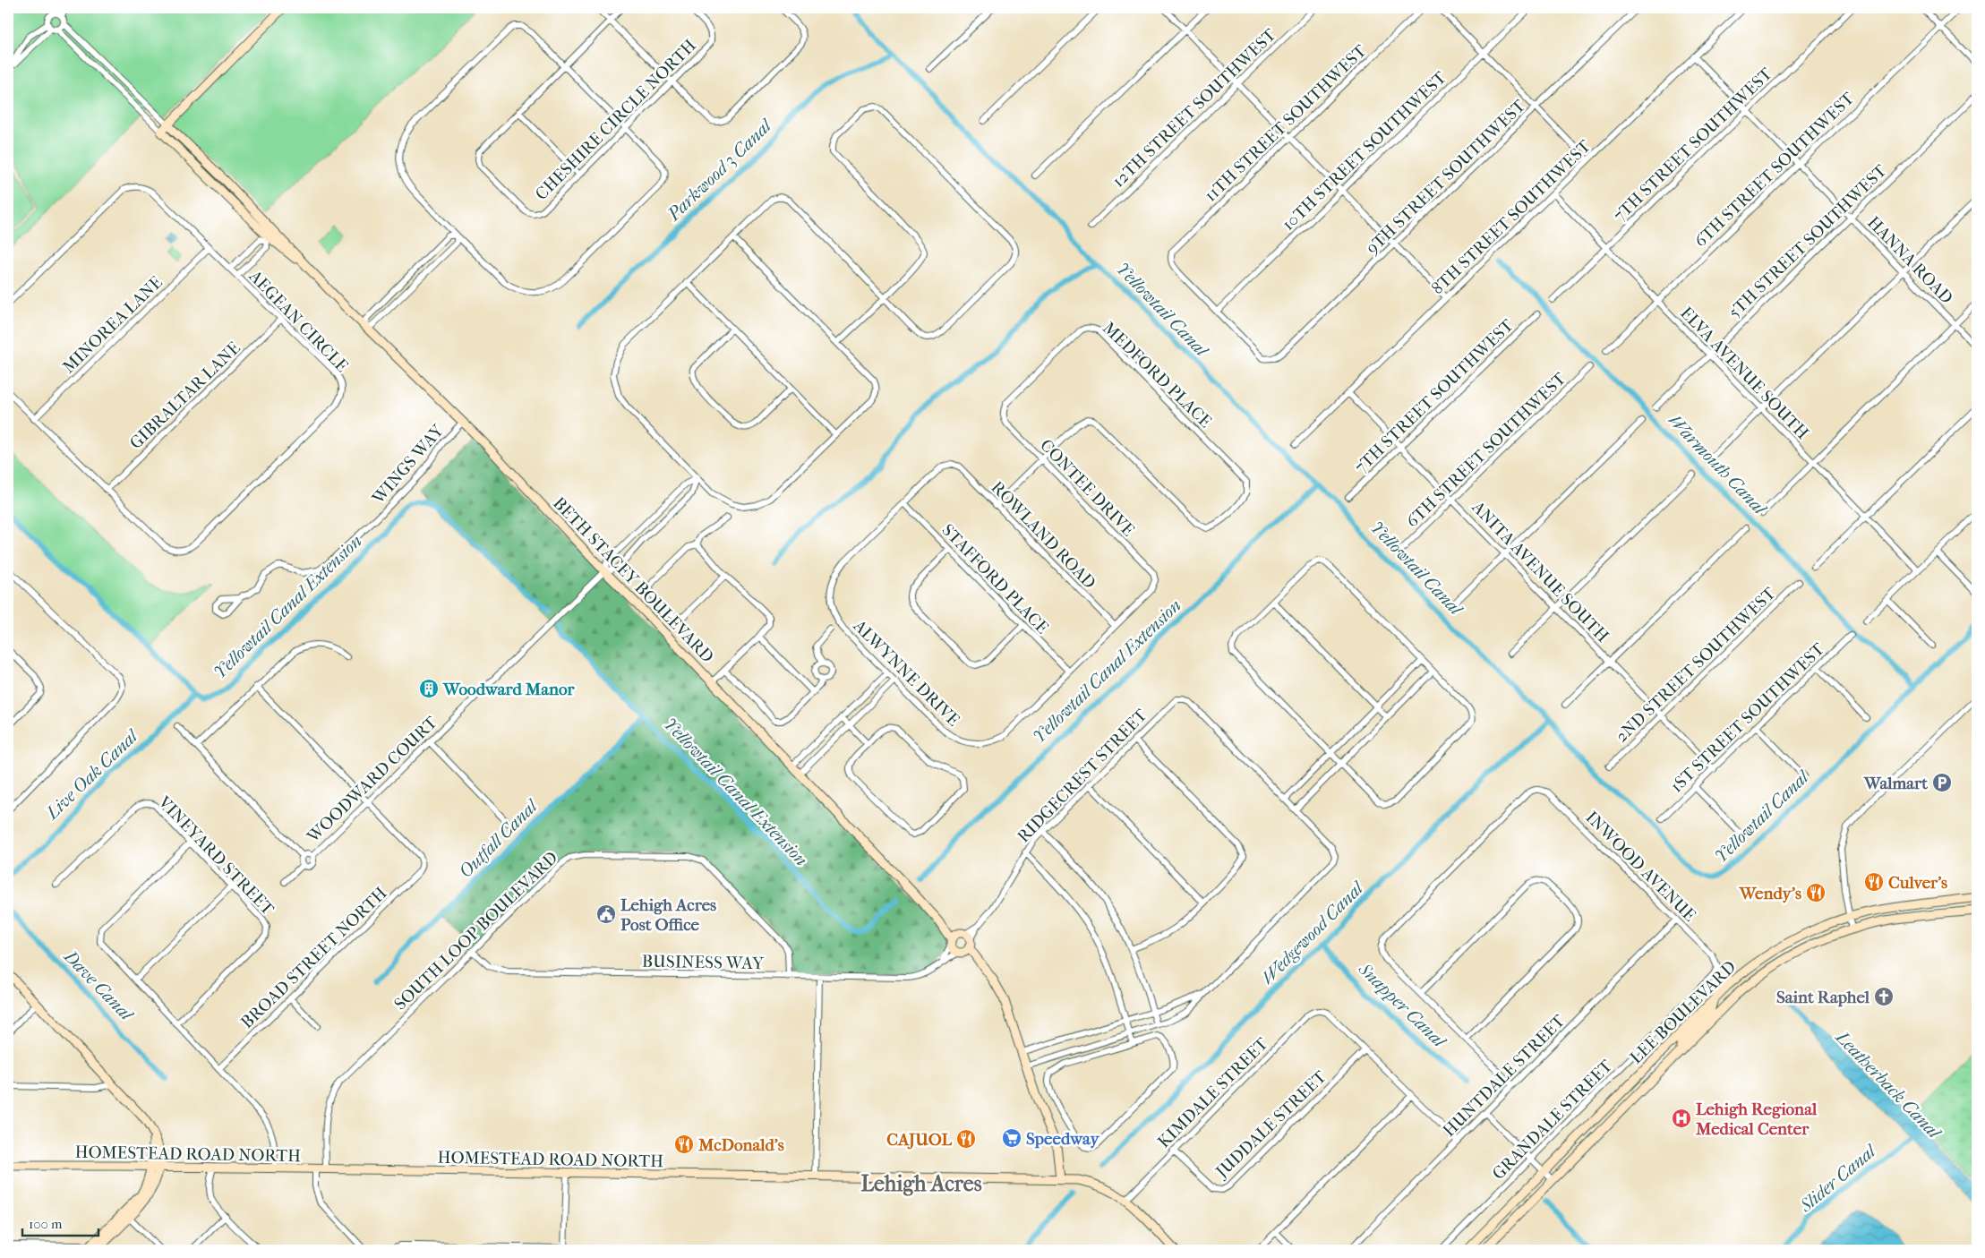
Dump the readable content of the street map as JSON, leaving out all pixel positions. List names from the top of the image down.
{
  "streets": {
    "main road": ["BETH STACEY BOULEVARD", "LEE BOULEVARD", "HOMESTEAD ROAD NORTH"],
    "street": [
      "12TH STREET SOUTHWEST",
      "CHESHIRE CIRCLE NORTH",
      "11TH STREET SOUTHWEST",
      "7TH STREET SOUTHWEST",
      "10TH STREET SOUTHWEST",
      "6TH STREET SOUTHWEST",
      "9TH STREET SOUTHWEST",
      "8TH STREET SOUTHWEST",
      "5TH STREET SOUTHWEST",
      "HANNA ROAD",
      "AEGEAN CIRCLE",
      "MINOREA LANE",
      "ELVA AVENUE SOUTH",
      "MEDFORD PLACE",
      "GIBRALTAR LANE",
      "WINGS WAY",
      "CONTEE DRIVE",
      "ROWLAND ROAD",
      "ANITA AVENUE SOUTH",
      "STAFFORD PLACE",
      "2ND STREET SOUTHWEST",
      "ALWYNNE DRIVE",
      "1ST STREET SOUTHWEST",
      "RIDGECREST STREET",
      "WOODWARD COURT",
      "VINEYARD STREET",
      "INWOOD AVENUE",
      "SOUTH LOOP BOULEVARD",
      "BROAD STREET NORTH",
      "BUSINESS WAY",
      "HUNTDALE STREET",
      "KIMDALE STREET",
      "GRANDALE STREET",
      "JUDDALE STREET"
    ]
  },
  "crossings": [
    ["11TH STREET SOUTHWEST", "10TH STREET SOUTHWEST"],
    ["11TH STREET SOUTHWEST", "9TH STREET SOUTHWEST"],
    ["7TH STREET SOUTHWEST", "HANNA ROAD"],
    ["7TH STREET SOUTHWEST", "ELVA AVENUE SOUTH"],
    ["7TH STREET SOUTHWEST", "ANITA AVENUE SOUTH"],
    ["10TH STREET SOUTHWEST", "9TH STREET SOUTHWEST"],
    ["6TH STREET SOUTHWEST", "HANNA ROAD"],
    ["6TH STREET SOUTHWEST", "ELVA AVENUE SOUTH"],
    ["6TH STREET SOUTHWEST", "ANITA AVENUE SOUTH"],
    ["8TH STREET SOUTHWEST", "HANNA ROAD"],
    ["8TH STREET SOUTHWEST", "ELVA AVENUE SOUTH"],
    ["8TH STREET SOUTHWEST", "ANITA AVENUE SOUTH"],
    ["5TH STREET SOUTHWEST", "HANNA ROAD"],
    ["5TH STREET SOUTHWEST", "ELVA AVENUE SOUTH"],
    ["AEGEAN CIRCLE", "MINOREA LANE"],
    ["AEGEAN CIRCLE", "GIBRALTAR LANE"],
    ["MEDFORD PLACE", "CONTEE DRIVE"],
    ["WINGS WAY", "BETH STACEY BOULEVARD"],
    ["CONTEE DRIVE", "ALWYNNE DRIVE"],
    ["ROWLAND ROAD", "ALWYNNE DRIVE"],
    ["ANITA AVENUE SOUTH", "2ND STREET SOUTHWEST"],
    ["ANITA AVENUE SOUTH", "1ST STREET SOUTHWEST"],
    ["STAFFORD PLACE", "ALWYNNE DRIVE"],
    ["BETH STACEY BOULEVARD", "RIDGECREST STREET"],
    ["BETH STACEY BOULEVARD", "WOODWARD COURT"],
    ["BETH STACEY BOULEVARD", "BUSINESS WAY"],
    ["BETH STACEY BOULEVARD", "HOMESTEAD ROAD NORTH"],
    ["RIDGECREST STREET", "BUSINESS WAY"],
    ["WOODWARD COURT", "BROAD STREET NORTH"],
    ["INWOOD AVENUE", "HUNTDALE STREET"],
    ["INWOOD AVENUE", "GRANDALE STREET"],
    ["SOUTH LOOP BOULEVARD", "BUSINESS WAY"],
    ["SOUTH LOOP BOULEVARD", "HOMESTEAD ROAD NORTH"],
    ["KIMDALE STREET", "JUDDALE STREET"],
    ["KIMDALE STREET", "HOMESTEAD ROAD NORTH"]
  ],
  "districts": ["Lehigh Acres"],
  "water": [
    "Parkwood 3 Canal",
    "Yellowtail Canal",
    "Warmouth Canal",
    "Yellowtail Canal Extension",
    "Live Oak Canal",
    "Outfall Canal",
    "Wedgewood Canal",
    "Dave Canal",
    "Snapper Canal",
    "Leatherback Canal",
    "Slider Canal"
  ],
  "places": {
    "building": ["Woodward Manor"],
    "parking": ["Walmart"],
    "restaurant": [
      "Culver's",
      "Wendy's",
      "CAJUOL",
      "McDonald's"
    ],
    "public building": ["Lehigh Acres Post Office"],
    "church": ["Saint Raphel"],
    "hospital": ["Lehigh Regional Medical Center"],
    "supermarket": ["Speedway"]
  },
  "scale_bar": "100 m"
}
